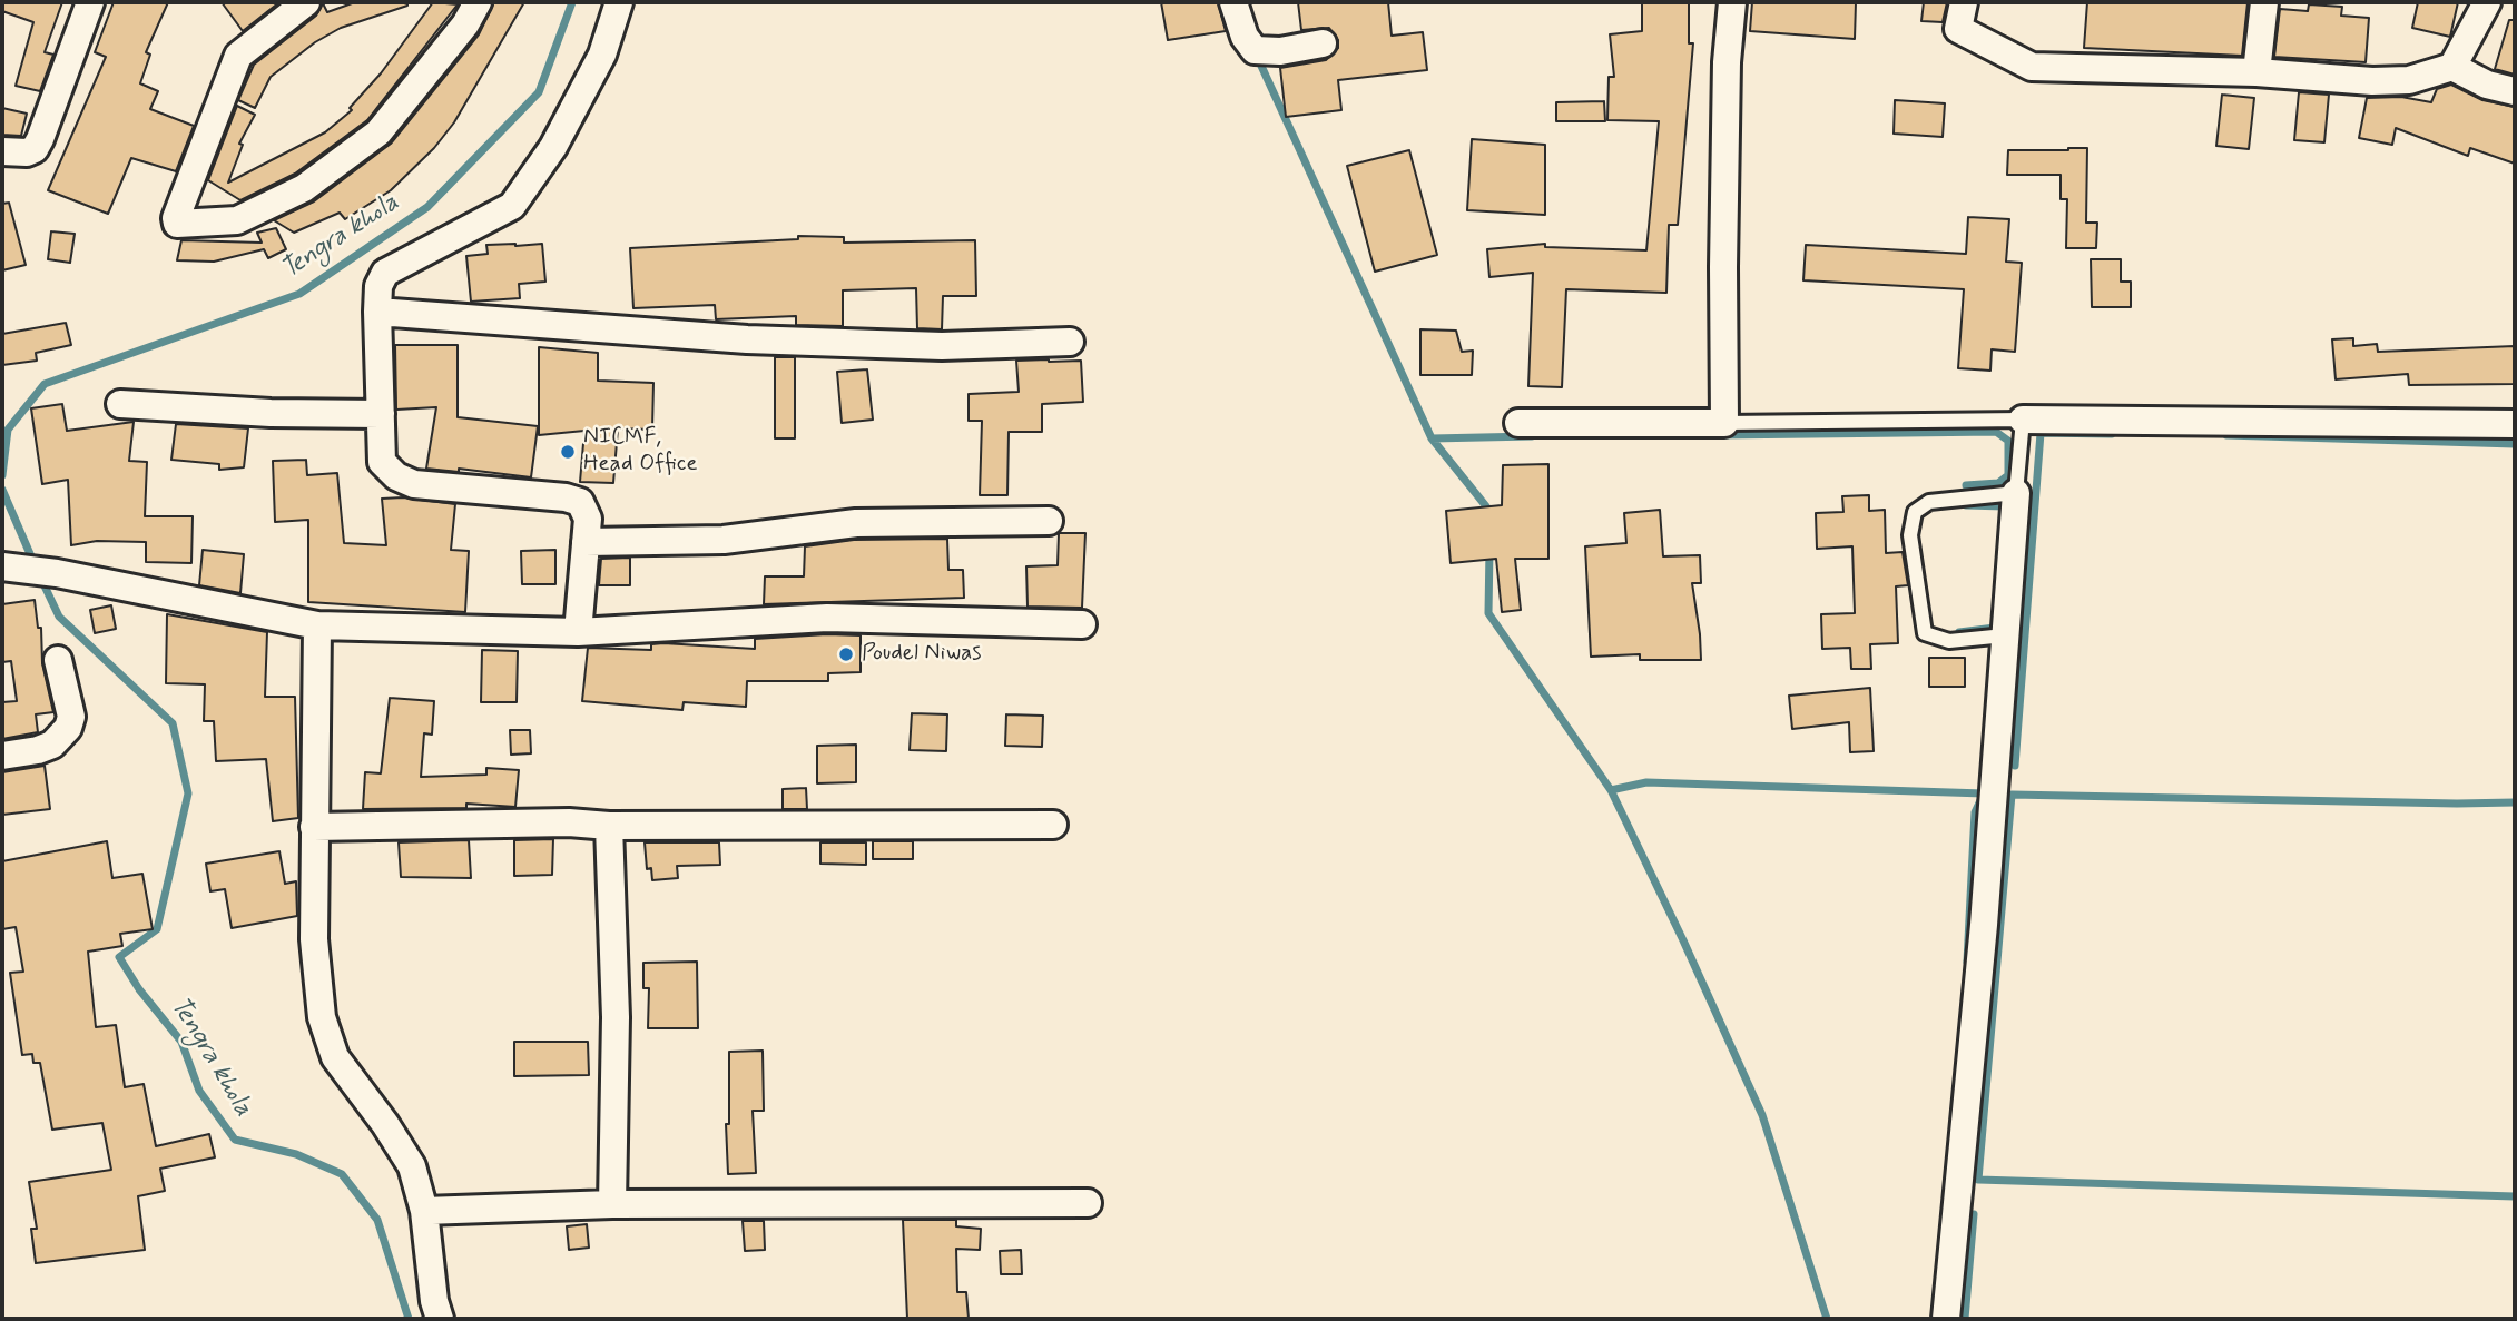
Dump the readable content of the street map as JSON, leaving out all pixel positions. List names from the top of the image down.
{
  "water": ["Tengra khola"],
  "places": ["NICMF, Head Office", "Poudel Niwas"]
}
